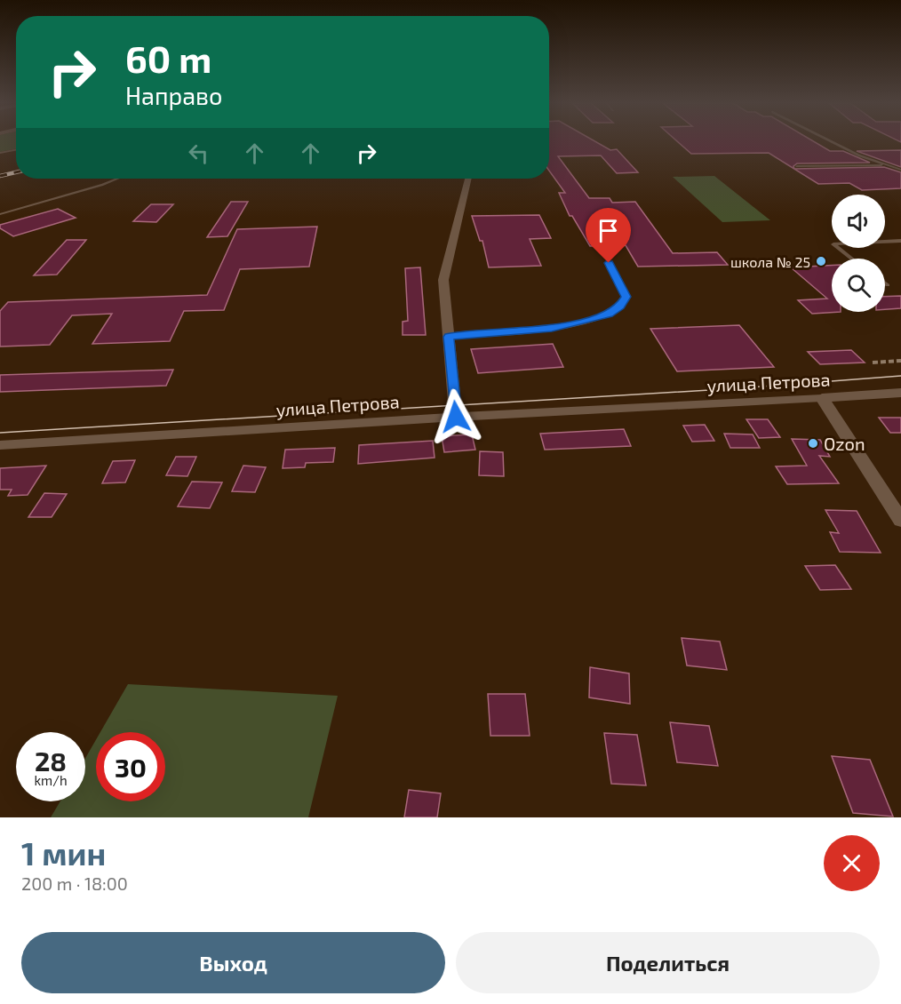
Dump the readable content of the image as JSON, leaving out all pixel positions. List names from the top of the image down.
{
  "streets": {
    "street": ["улица Петрова"]
  },
  "places": ["школа № 25", "Ozon"],
  "page": {
    "turn": ["60 m", "Направо"],
    "speed": "28 km/h",
    "limit": "30",
    "heading": ["1 мин", "200 m · 18:00"],
    "buttons": ["Выход", "Поделиться"]
  }
}
